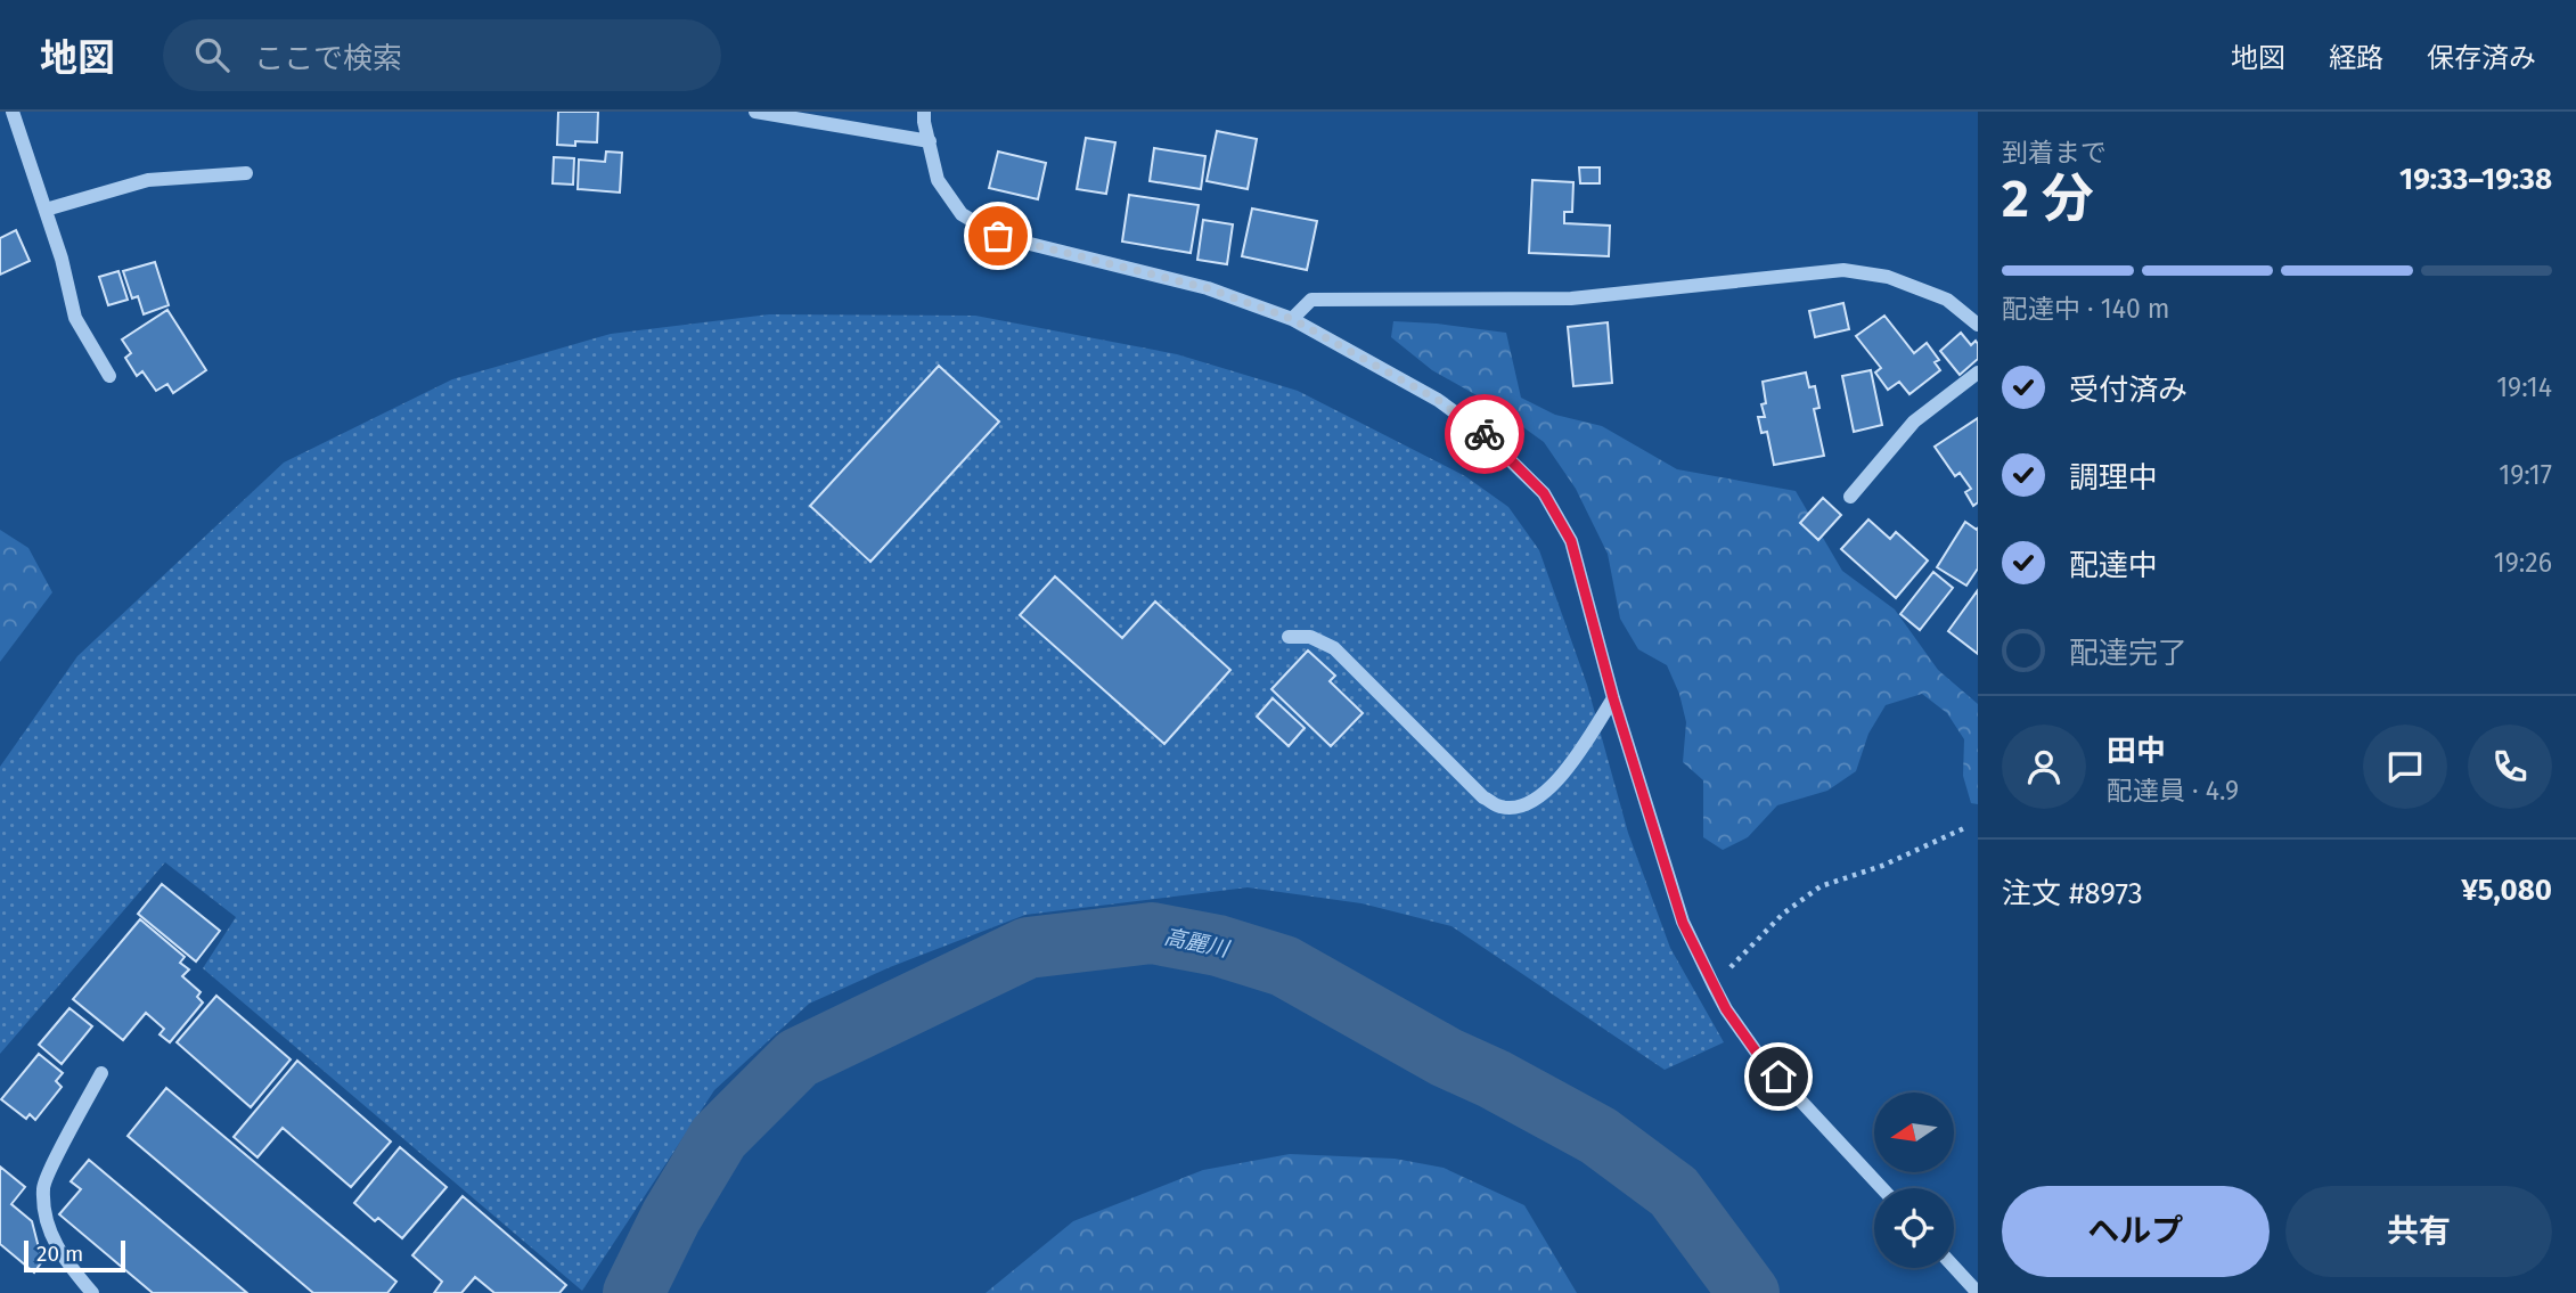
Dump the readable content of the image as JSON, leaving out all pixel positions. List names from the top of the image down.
{
  "water": ["高麗川"],
  "scale_bar": "20 m",
  "north": "left",
  "page": {
    "header": "地図",
    "search": "ここで検索",
    "nav": ["地図", "経路", "保存済み"],
    "heading": ["2 分", "到着まで", "19:33–19:38"],
    "panel": [
      "田中",
      "配達員 · 4.9",
      "注文 #8973",
      "¥5,080"
    ],
    "bar": "配達中 · 140 m",
    "list": [
      ["受付済み", "19:14"],
      ["調理中", "19:17"],
      ["配達中", "19:26"],
      "配達完了"
    ],
    "buttons": ["ヘルプ", "共有"],
    "scale": "20 m"
  }
}
